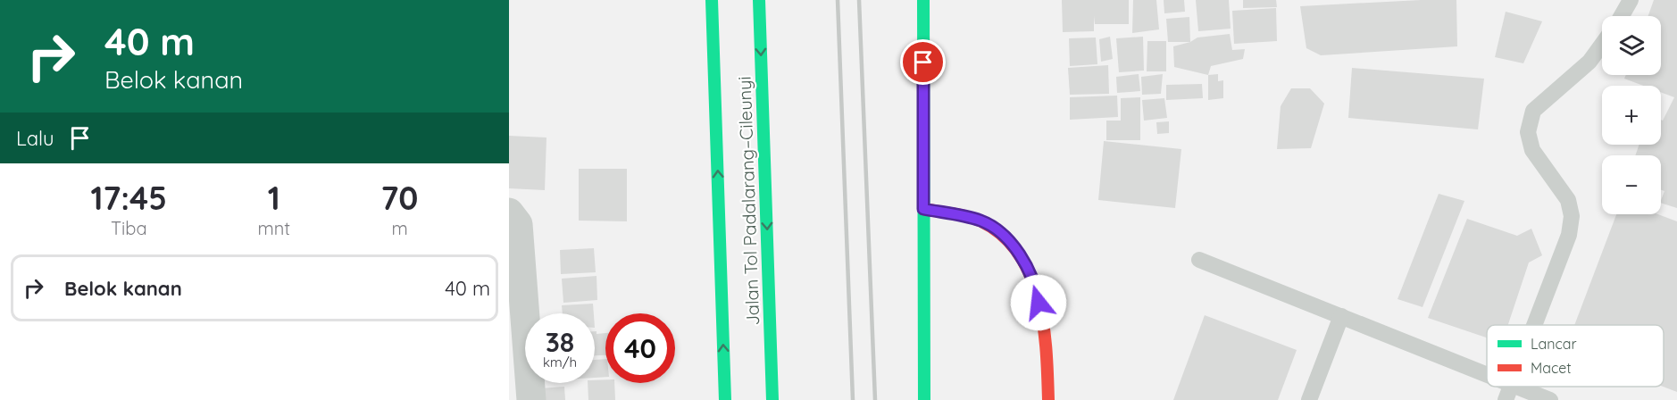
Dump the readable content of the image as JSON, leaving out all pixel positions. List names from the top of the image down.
{
  "streets": {
    "main road": ["Jalan Tol Padalarang–Cileunyi"]
  },
  "legend": ["Lancar", "Macet"],
  "page": {
    "turn": ["40 m", "Belok kanan"],
    "map_buttons": ["+", "−"],
    "then": "Lalu",
    "eta": [
      "17:45",
      "Tiba",
      "1",
      "mnt",
      "70",
      "m"
    ],
    "list": [
      {
        "name": "Belok kanan",
        "value": "40 m"
      }
    ],
    "speed": "38 km/h",
    "limit": "40"
  }
}
